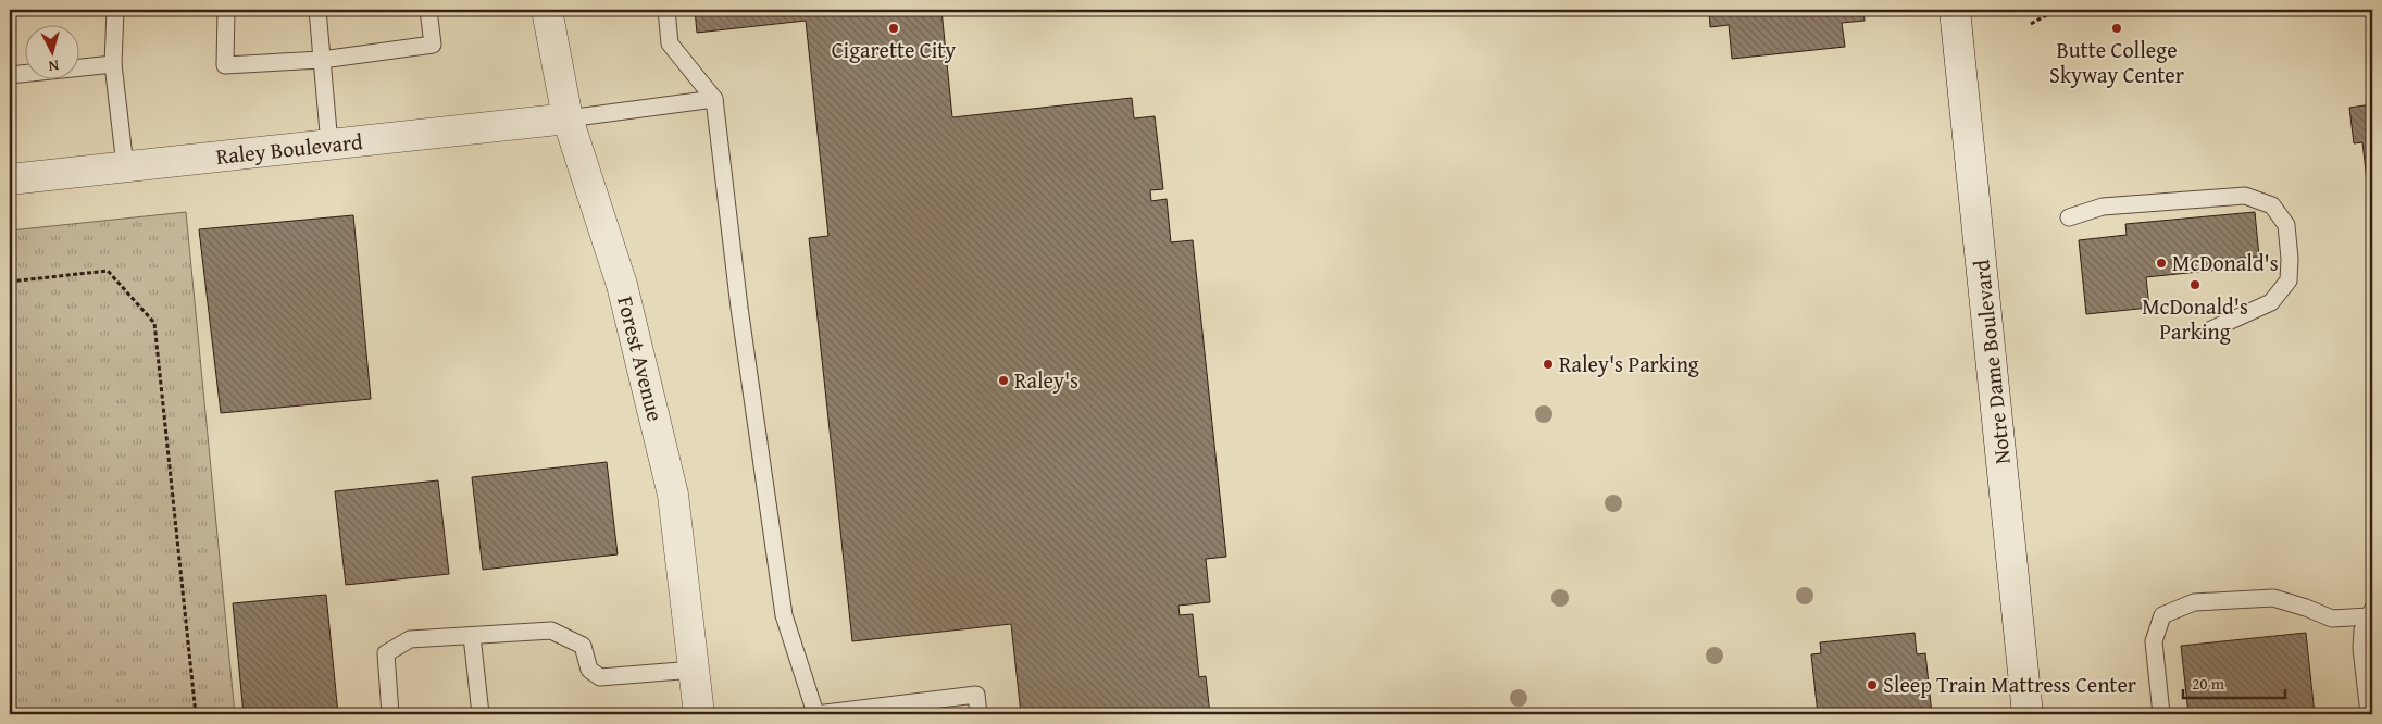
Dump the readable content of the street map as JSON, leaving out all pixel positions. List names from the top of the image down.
{
  "streets": {
    "street": ["Raley Boulevard", "Forest Avenue", "Notre Dame Boulevard"]
  },
  "crossings": [
    ["Raley Boulevard", "Forest Avenue"]
  ],
  "places": [
    "Cigarette City",
    "Butte College Skyway Center",
    "McDonald's",
    "McDonald's Parking",
    "Raley's Parking",
    "Raley's",
    "Sleep Train Mattress Center"
  ],
  "scale_bar": "20 m",
  "north": "bottom"
}
